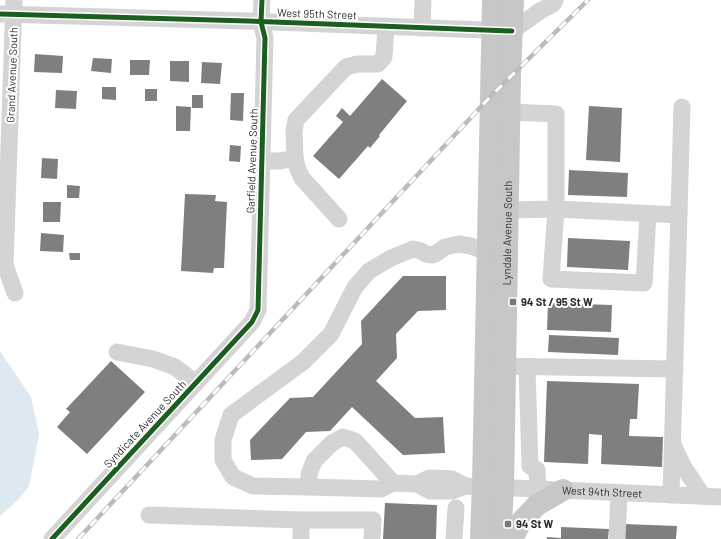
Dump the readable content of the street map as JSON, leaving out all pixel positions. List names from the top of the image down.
{
  "streets": {
    "main road": ["Lyndale Avenue South"],
    "street": [
      "West 95th Street",
      "Grand Avenue South",
      "Garfield Avenue South",
      "Syndicate Avenue South",
      "West 94th Street"
    ]
  },
  "crossings": [
    ["West 95th Street", "Grand Avenue South"],
    ["West 95th Street", "Garfield Avenue South"],
    ["West 95th Street", "Lyndale Avenue South"],
    ["Garfield Avenue South", "Syndicate Avenue South"],
    ["Lyndale Avenue South", "West 94th Street"]
  ],
  "places": {
    "transit": ["94 St / 95 St W", "94 St W"]
  }
}
